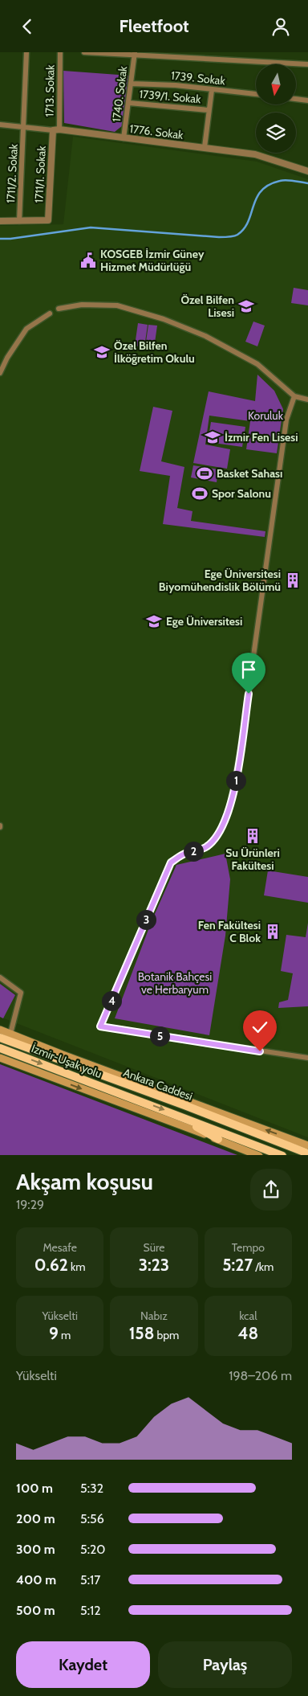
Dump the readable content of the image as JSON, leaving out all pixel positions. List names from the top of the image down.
{
  "streets": {
    "highway": ["İzmir-Uşak yolu", "Ankara Caddesi"],
    "street": [
      "1739. Sokak",
      "1713. Sokak",
      "1740. Sokak",
      "1739/1. Sokak",
      "1776. Sokak",
      "1711/2. Sokak",
      "1711/1. Sokak"
    ]
  },
  "crossings": [
    ["1739. Sokak", "1740. Sokak"],
    ["1713. Sokak", "1776. Sokak"],
    ["1713. Sokak", "1711/1. Sokak"],
    ["1740. Sokak", "1739/1. Sokak"],
    ["1740. Sokak", "1776. Sokak"],
    ["1776. Sokak", "1711/2. Sokak"],
    ["1776. Sokak", "1711/1. Sokak"],
    ["1711/2. Sokak", "1711/1. Sokak"]
  ],
  "one_way": ["İzmir-Uşak yolu"],
  "parks": ["Koruluk", "Botanik Bahçesi ve Herbaryum"],
  "places": {
    "public building": ["KOSGEB İzmir Güney Hizmet Müdürlüğü"],
    "school or university": [
      "Özel Bilfen Lisesi",
      "Özel Bilfen İlköğretim Okulu",
      "İzmir Fen Lisesi",
      "Ege Üniversitesi"
    ],
    "sports": ["Basket Sahası", "Spor Salonu"],
    "building": ["Ege Üniversitesi Biyomühendislik Bölümü", "Su Ürünleri Fakültesi", "Fen Fakültesi C Blok"]
  },
  "north": "bottom",
  "page": {
    "header": "Fleetfoot",
    "pins": [
      "1",
      "2",
      "3",
      "4",
      "5"
    ],
    "heading": ["Akşam koşusu", "19:29"],
    "stats": [
      ["Mesafe", "0.62 km"],
      ["Süre", "3:23"],
      ["Tempo", "5:27 /km"],
      ["Yükselti", "9 m"],
      ["Nabız", "158 bpm"],
      ["kcal", "48"]
    ],
    "chart": ["Yükselti", "198–206 m"],
    "list": [
      {
        "name": "100 m",
        "note": "5:32"
      },
      {
        "name": "200 m",
        "note": "5:56"
      },
      {
        "name": "300 m",
        "note": "5:20"
      },
      {
        "name": "400 m",
        "note": "5:17"
      },
      {
        "name": "500 m",
        "note": "5:12"
      }
    ],
    "buttons": ["Kaydet", "Paylaş"]
  }
}
